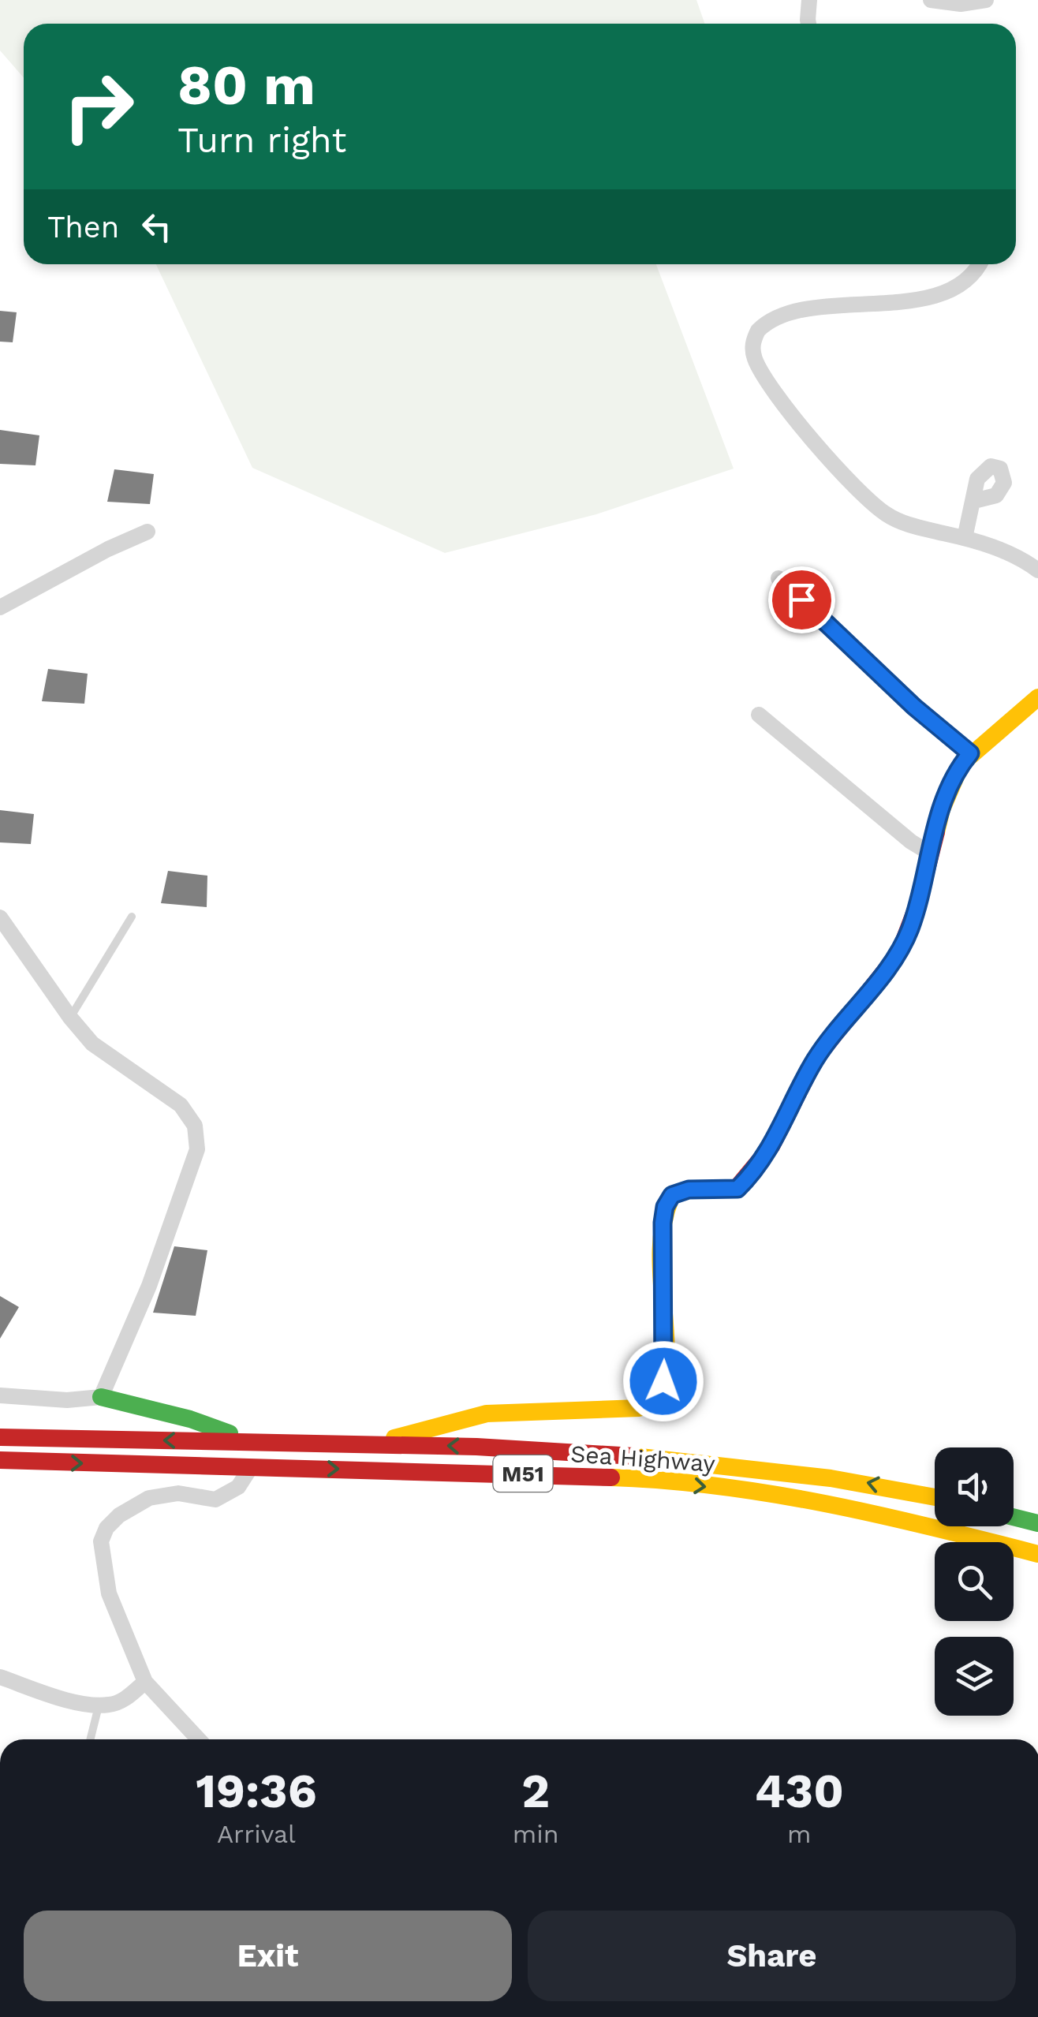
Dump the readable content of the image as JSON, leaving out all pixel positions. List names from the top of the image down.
{
  "streets": {
    "main road": ["Sea Highway", "M51"]
  },
  "page": {
    "turn": ["80 m", "Turn right"],
    "then": "Then",
    "eta": [
      "19:36",
      "Arrival",
      "2",
      "min",
      "430",
      "m"
    ],
    "buttons": ["Exit", "Share"]
  }
}
